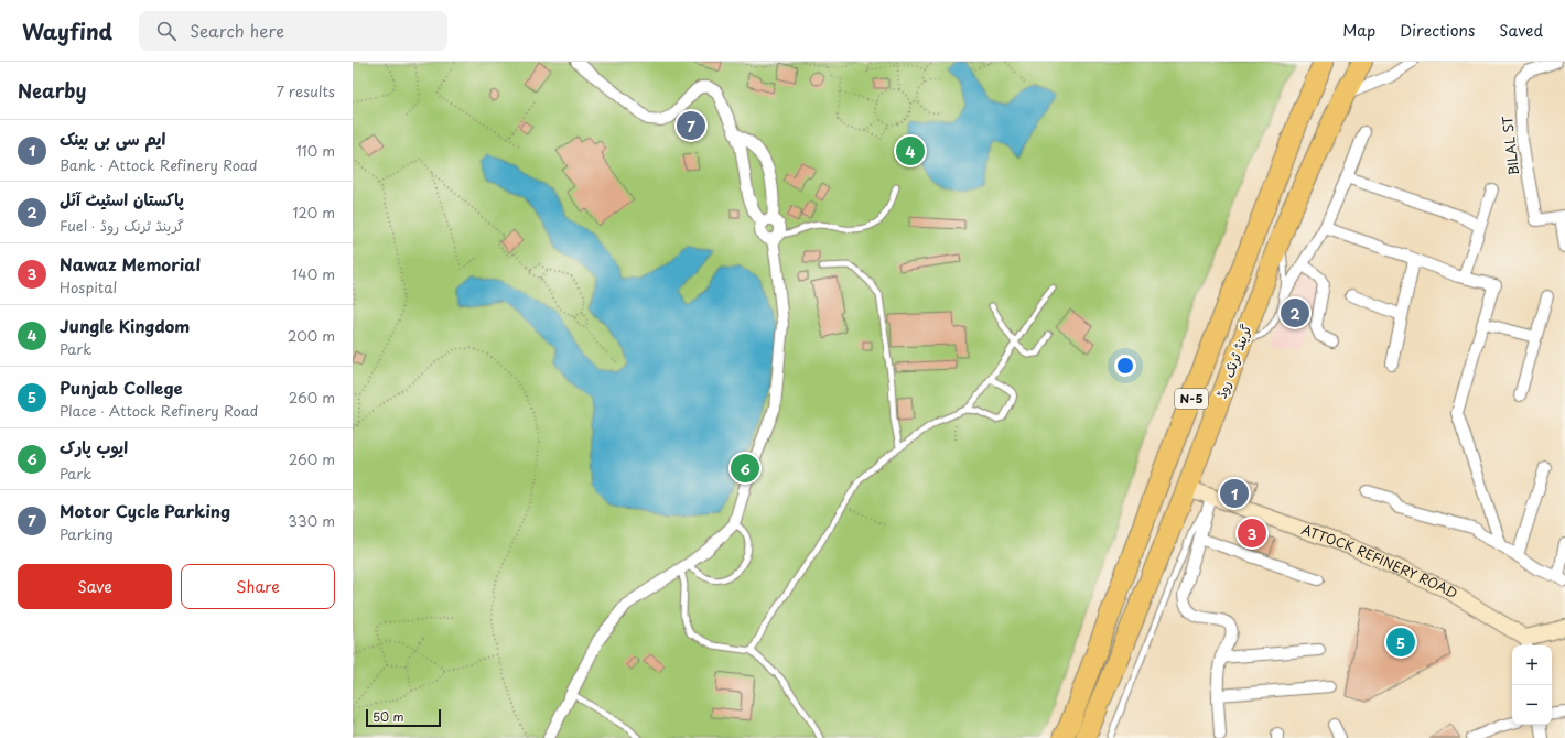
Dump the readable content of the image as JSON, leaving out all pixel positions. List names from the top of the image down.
{
  "streets": {
    "highway": ["گرینڈ ٹرنک روڈ", "N-5"],
    "street": ["BILAL ST", "ATTOCK REFINERY ROAD"]
  },
  "crossings": [
    ["گرینڈ ٹرنک روڈ", "ATTOCK REFINERY ROAD"]
  ],
  "scale_bar": "50 m",
  "page": {
    "header": "Wayfind",
    "search": "Search here",
    "nav": ["Map", "Directions", "Saved"],
    "heading": ["Nearby", "7 results"],
    "pins": [
      "7",
      "4",
      "2",
      "6",
      "1",
      "3",
      "5"
    ],
    "list": [
      {
        "mark": "1",
        "name": "ایم سی بی بینک",
        "note": "Bank · Attock Refinery Road",
        "value": "110 m"
      },
      {
        "mark": "2",
        "name": "پاکستان اسٹیٹ آئل",
        "note": "Fuel · گرینڈ ٹرنک روڈ",
        "value": "120 m"
      },
      {
        "mark": "3",
        "name": "Nawaz Memorial",
        "note": "Hospital",
        "value": "140 m"
      },
      {
        "mark": "4",
        "name": "Jungle Kingdom",
        "note": "Park",
        "value": "200 m"
      },
      {
        "mark": "5",
        "name": "Punjab College",
        "note": "Place · Attock Refinery Road",
        "value": "260 m"
      },
      {
        "mark": "6",
        "name": "ایوب پارک",
        "note": "Park",
        "value": "260 m"
      },
      {
        "mark": "7",
        "name": "Motor Cycle Parking",
        "note": "Parking",
        "value": "330 m"
      }
    ],
    "buttons": ["Save", "Share"],
    "map_buttons": ["+", "−"],
    "scale": "50 m"
  }
}
